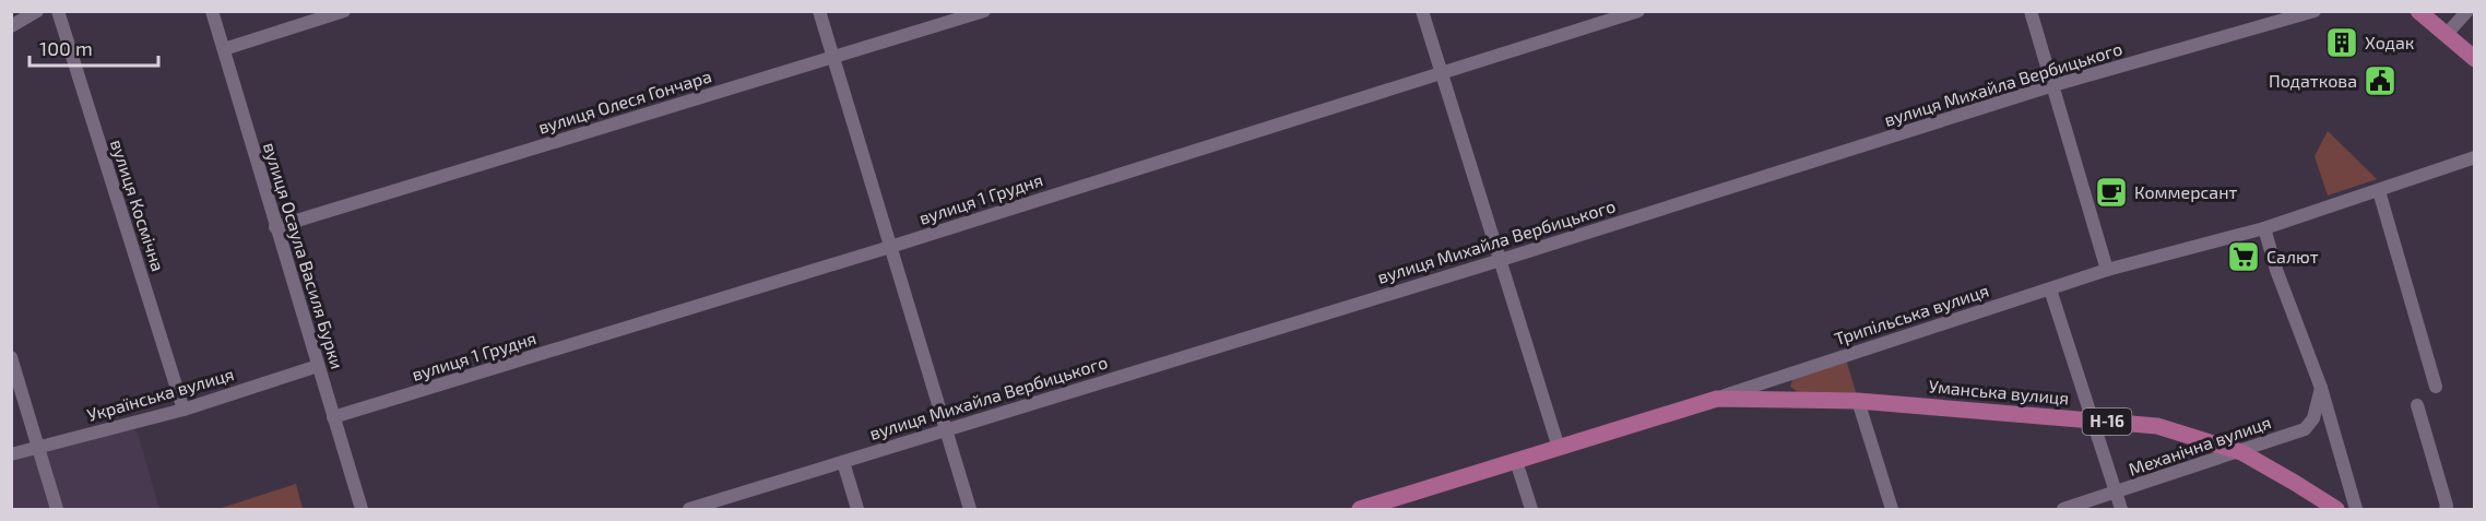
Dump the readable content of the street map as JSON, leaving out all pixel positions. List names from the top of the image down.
{
  "streets": {
    "main road": ["Трипільська вулиця", "Уманська вулиця", "Н-16"],
    "street": [
      "вулиця Михайла Вербицького",
      "вулиця Олеся Гончара",
      "вулиця 1 Грудня",
      "вулиця Космічна",
      "вулиця Осаула Василя Бурки",
      "Українська вулиця",
      "Механічна вулиця"
    ]
  },
  "crossings": [
    ["вулиця Олеся Гончара", "вулиця Осаула Василя Бурки"],
    ["вулиця 1 Грудня", "вулиця Осаула Василя Бурки"],
    ["вулиця Космічна", "Українська вулиця"],
    ["вулиця Осаула Василя Бурки", "Українська вулиця"],
    ["Трипільська вулиця", "Уманська вулиця"],
    ["Уманська вулиця", "Механічна вулиця"]
  ],
  "places": {
    "building": ["Ходак"],
    "public building": ["Податкова"],
    "cafe": ["Коммерсант"],
    "supermarket": ["Салют"]
  },
  "scale_bar": "100 m"
}
